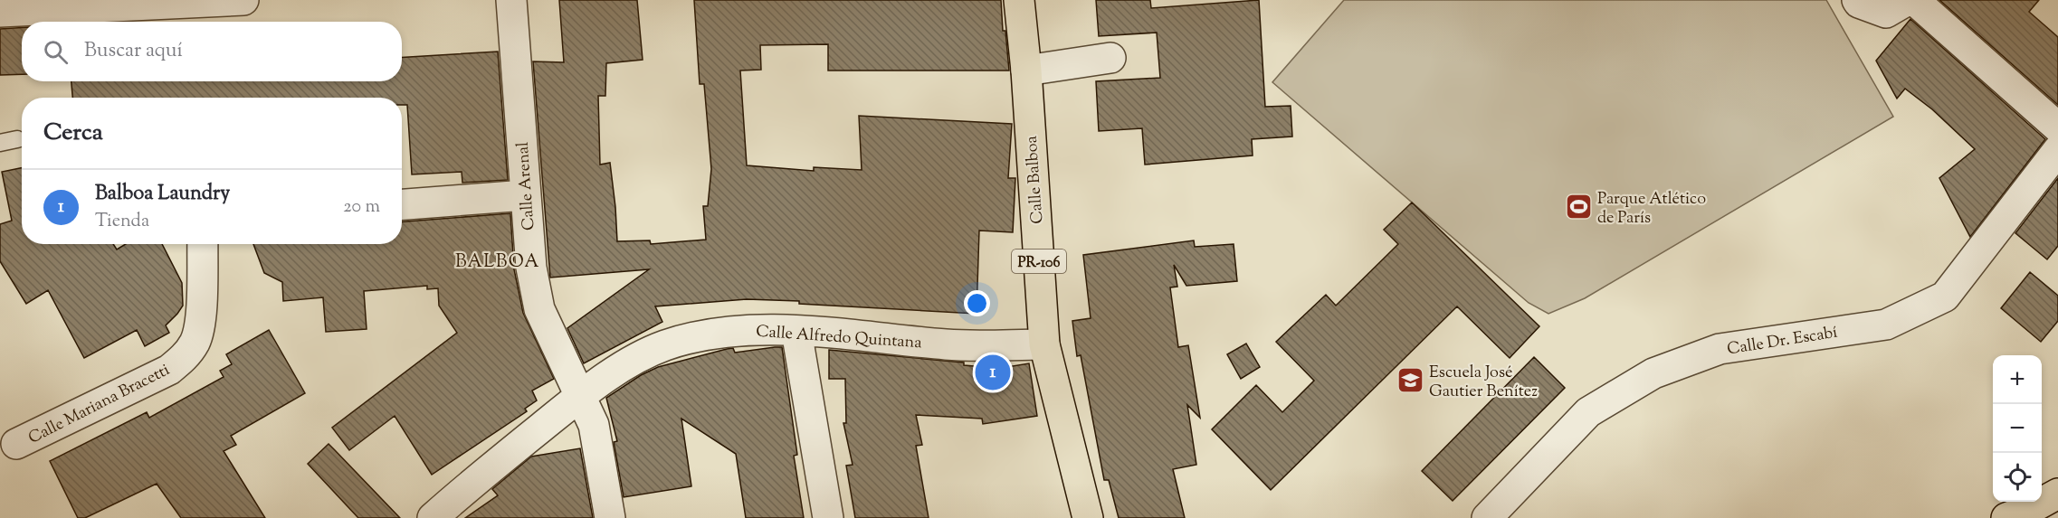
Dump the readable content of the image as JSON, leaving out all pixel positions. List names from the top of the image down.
{
  "streets": {
    "main road": ["Calle Balboa", "PR-106"],
    "street": [
      "Calle Arenal",
      "Calle Alfredo Quintana",
      "Calle Dr. Escabí",
      "Calle Mariana Bracetti"
    ]
  },
  "crossings": [
    ["Calle Balboa", "Calle Alfredo Quintana"],
    ["Calle Arenal", "Calle Alfredo Quintana"]
  ],
  "districts": ["BALBOA"],
  "places": {
    "sports": ["Parque Atlético de París"],
    "school or university": ["Escuela José Gautier Benítez"]
  },
  "page": {
    "search": "Buscar aquí",
    "heading": "Cerca",
    "list": [
      {
        "mark": "1",
        "name": "Balboa Laundry",
        "note": "Tienda",
        "value": "20 m"
      }
    ],
    "pins": "1",
    "map_buttons": ["+", "−"]
  }
}
